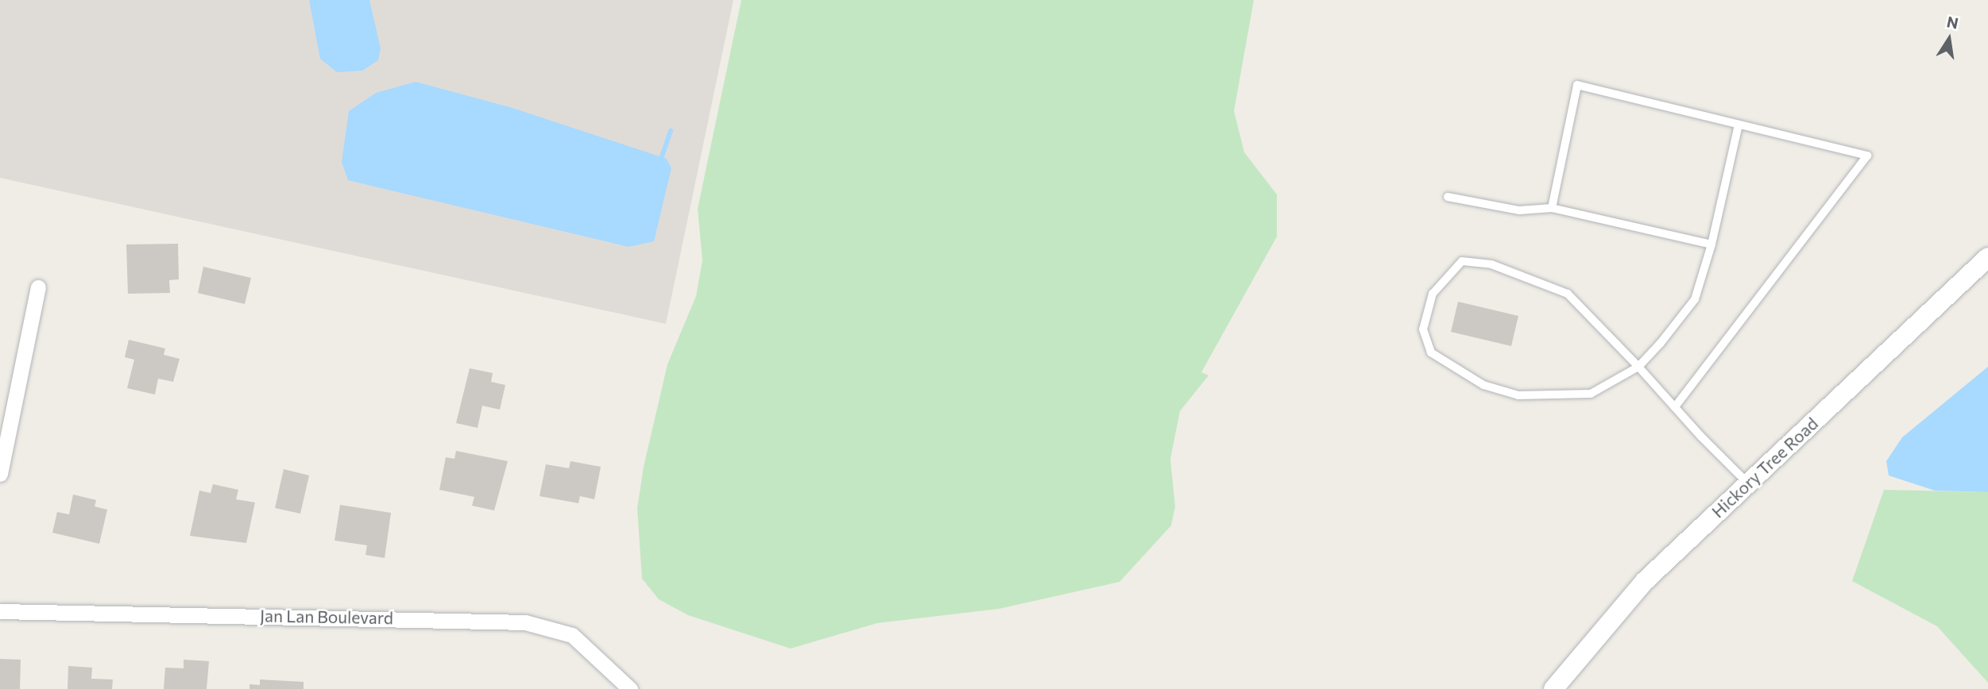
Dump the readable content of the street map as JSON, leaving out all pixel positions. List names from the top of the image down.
{
  "streets": {
    "street": ["Hickory Tree Road", "Jan Lan Boulevard"]
  },
  "north": "top"
}
